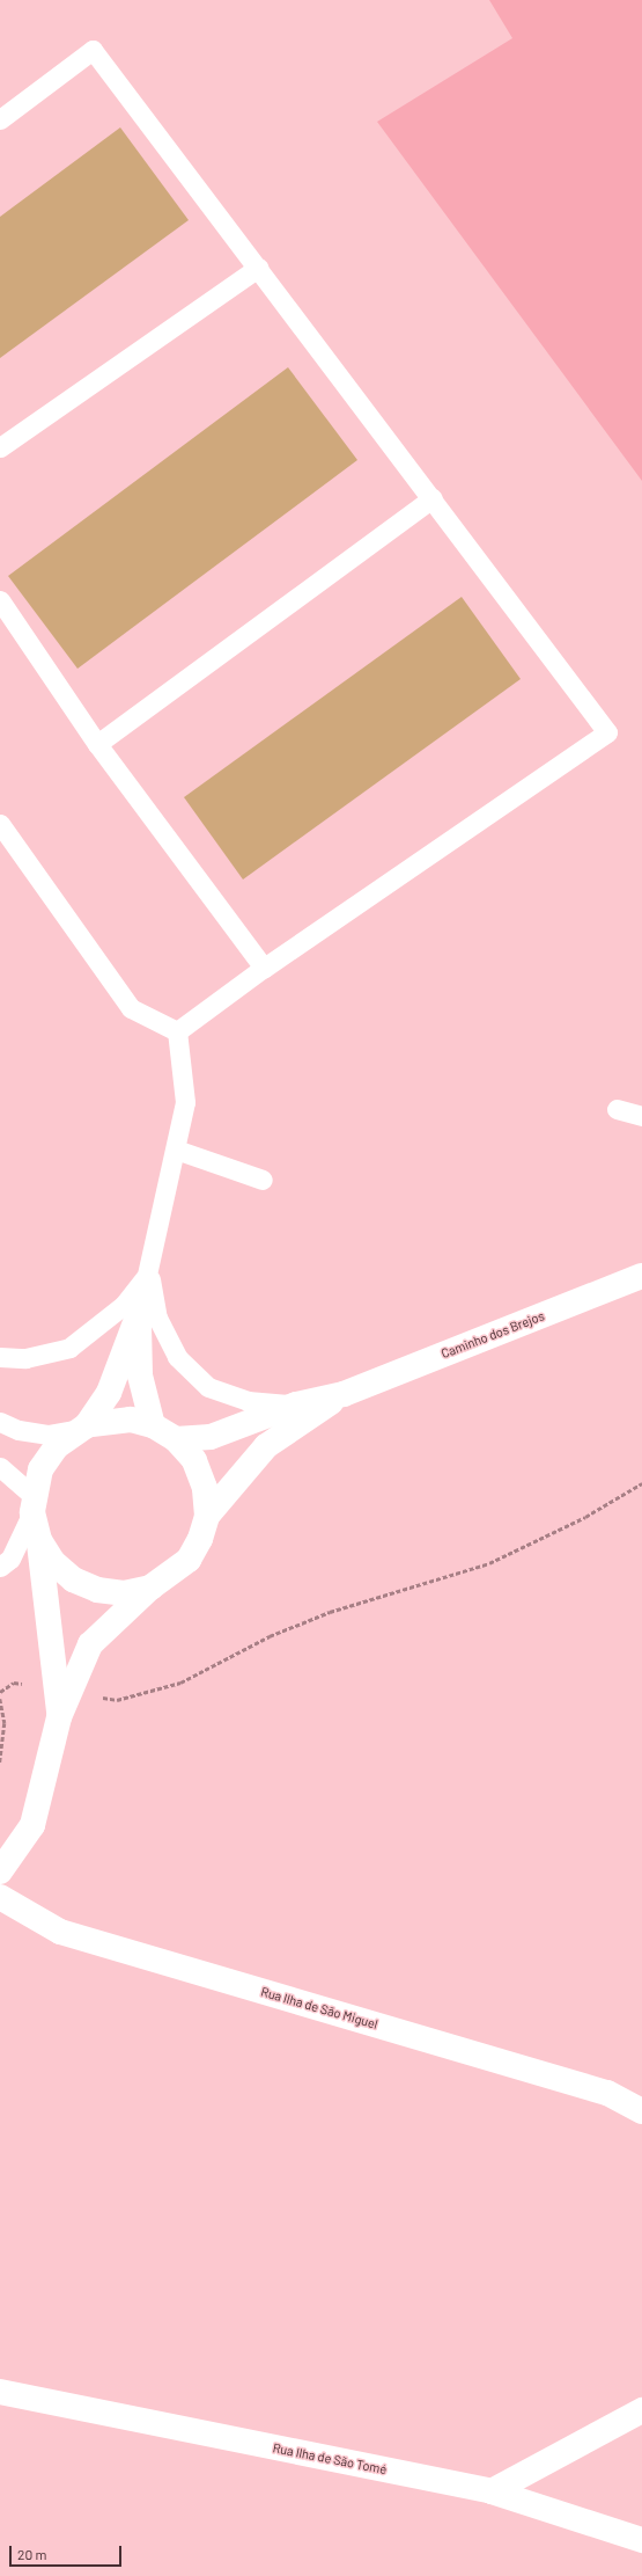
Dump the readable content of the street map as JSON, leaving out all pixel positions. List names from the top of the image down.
{
  "streets": {
    "street": ["Caminho dos Brejos", "Rua Ilha de São Miguel", "Rua Ilha de São Tomé"]
  },
  "scale_bar": "20 m"
}
